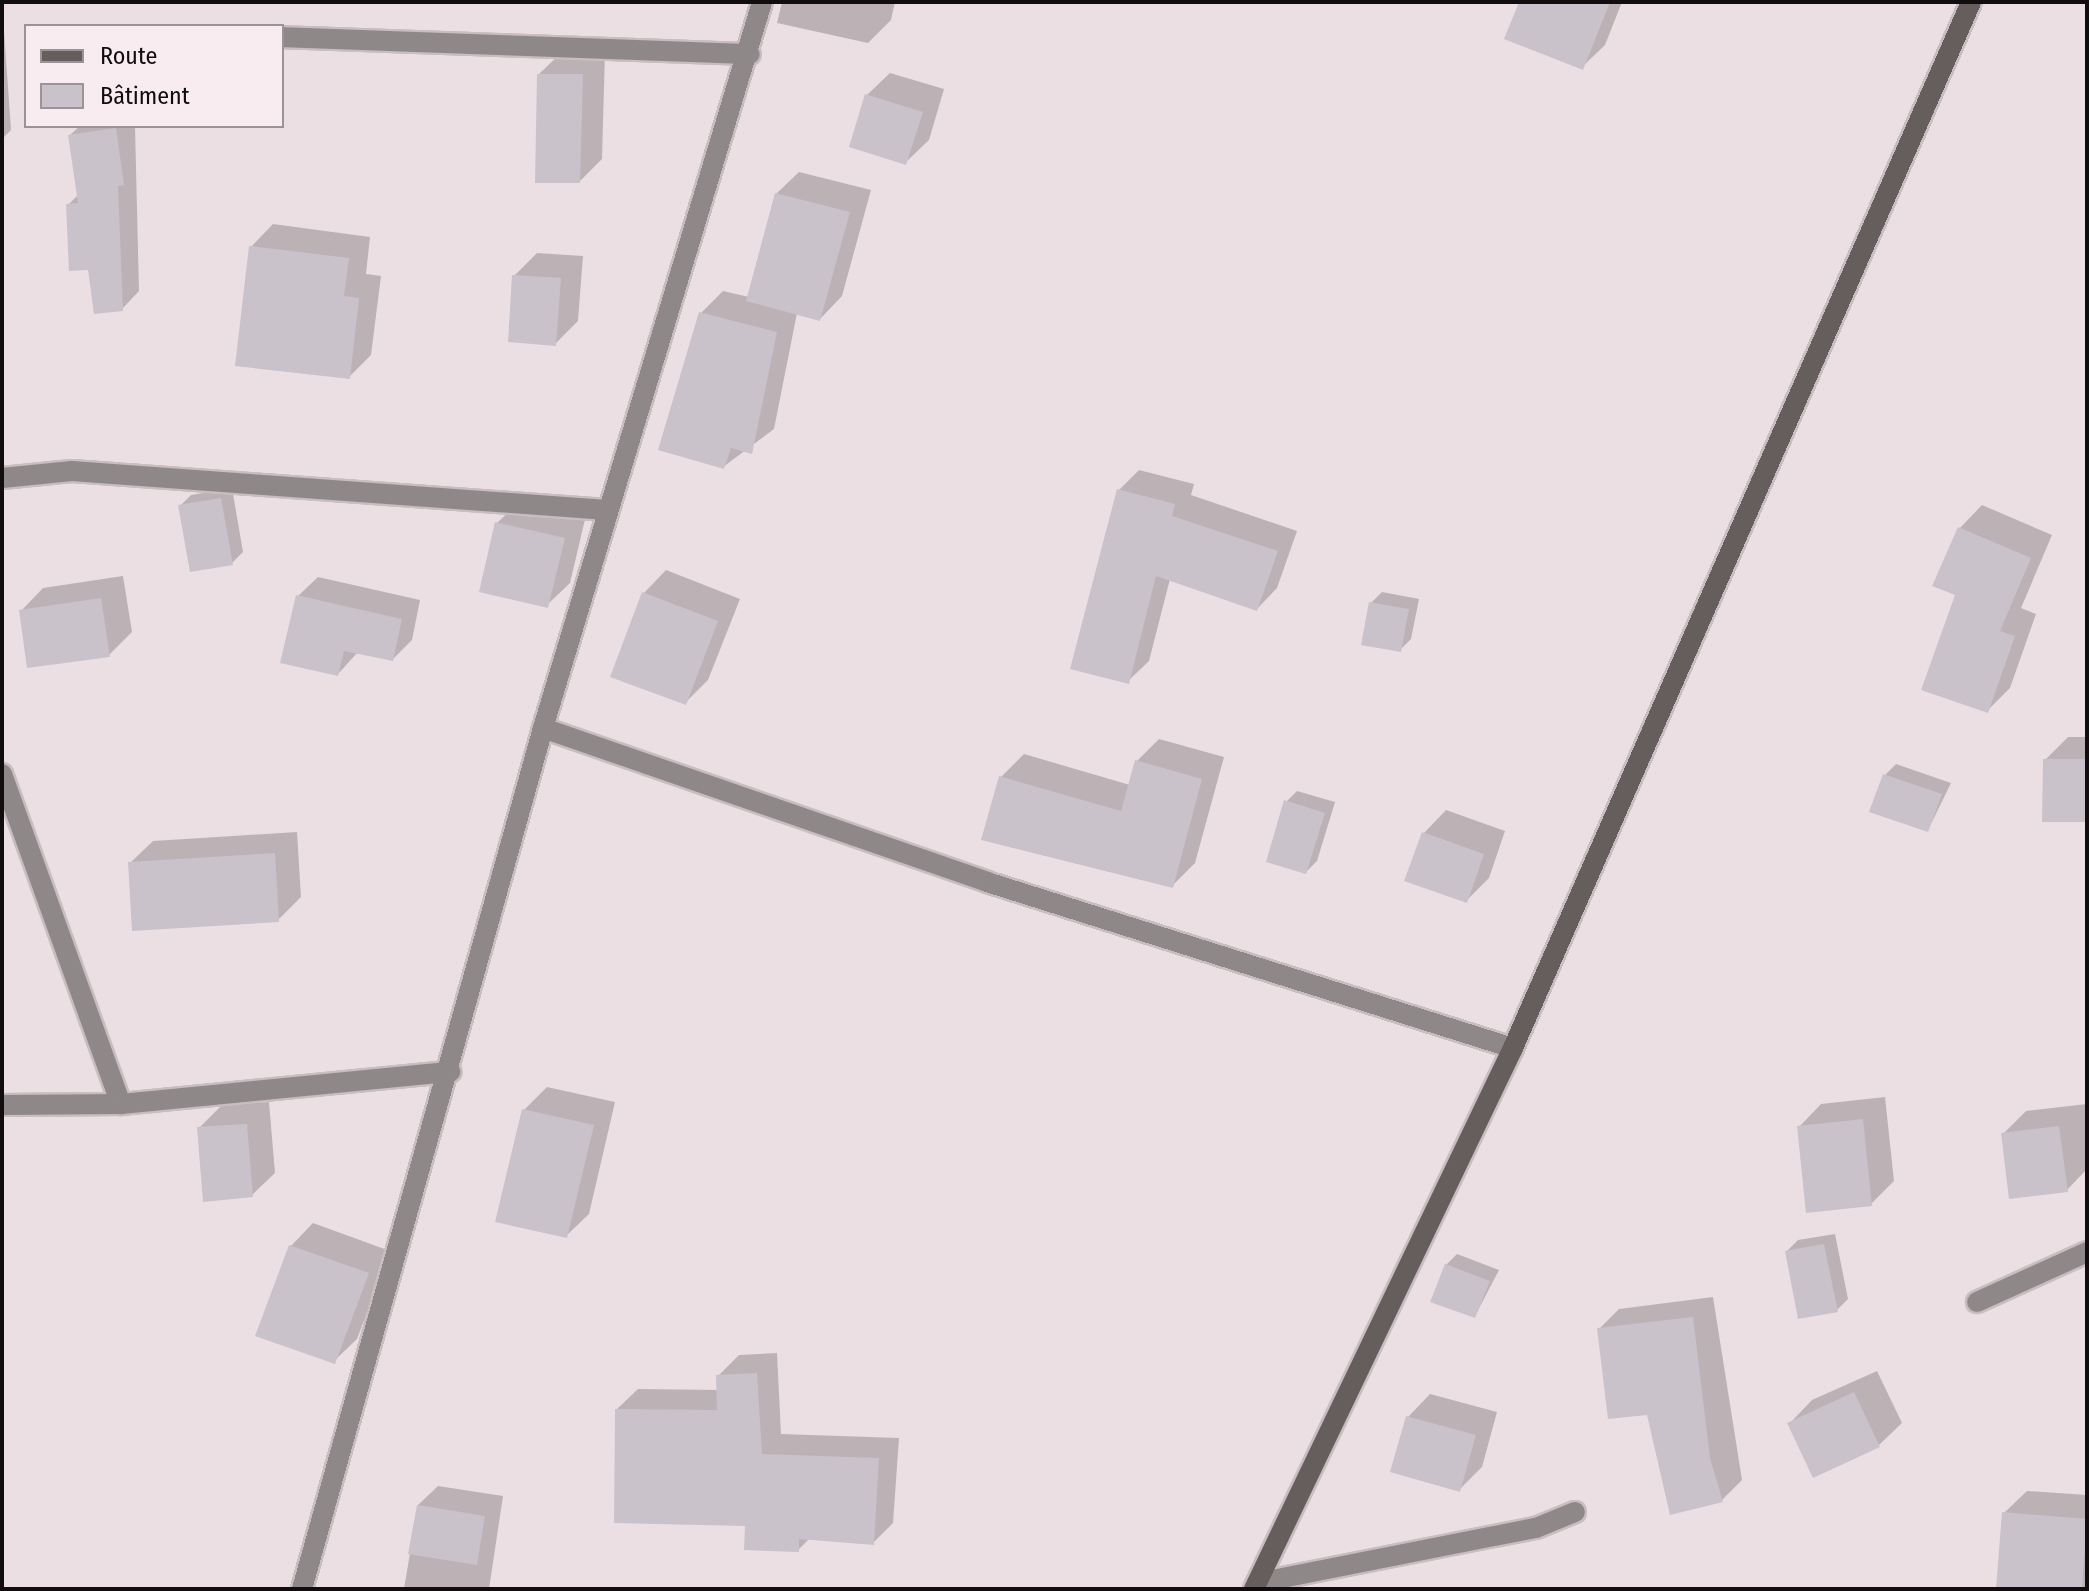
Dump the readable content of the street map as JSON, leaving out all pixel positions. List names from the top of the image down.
{
  "legend": ["Route", "Bâtiment"]
}
